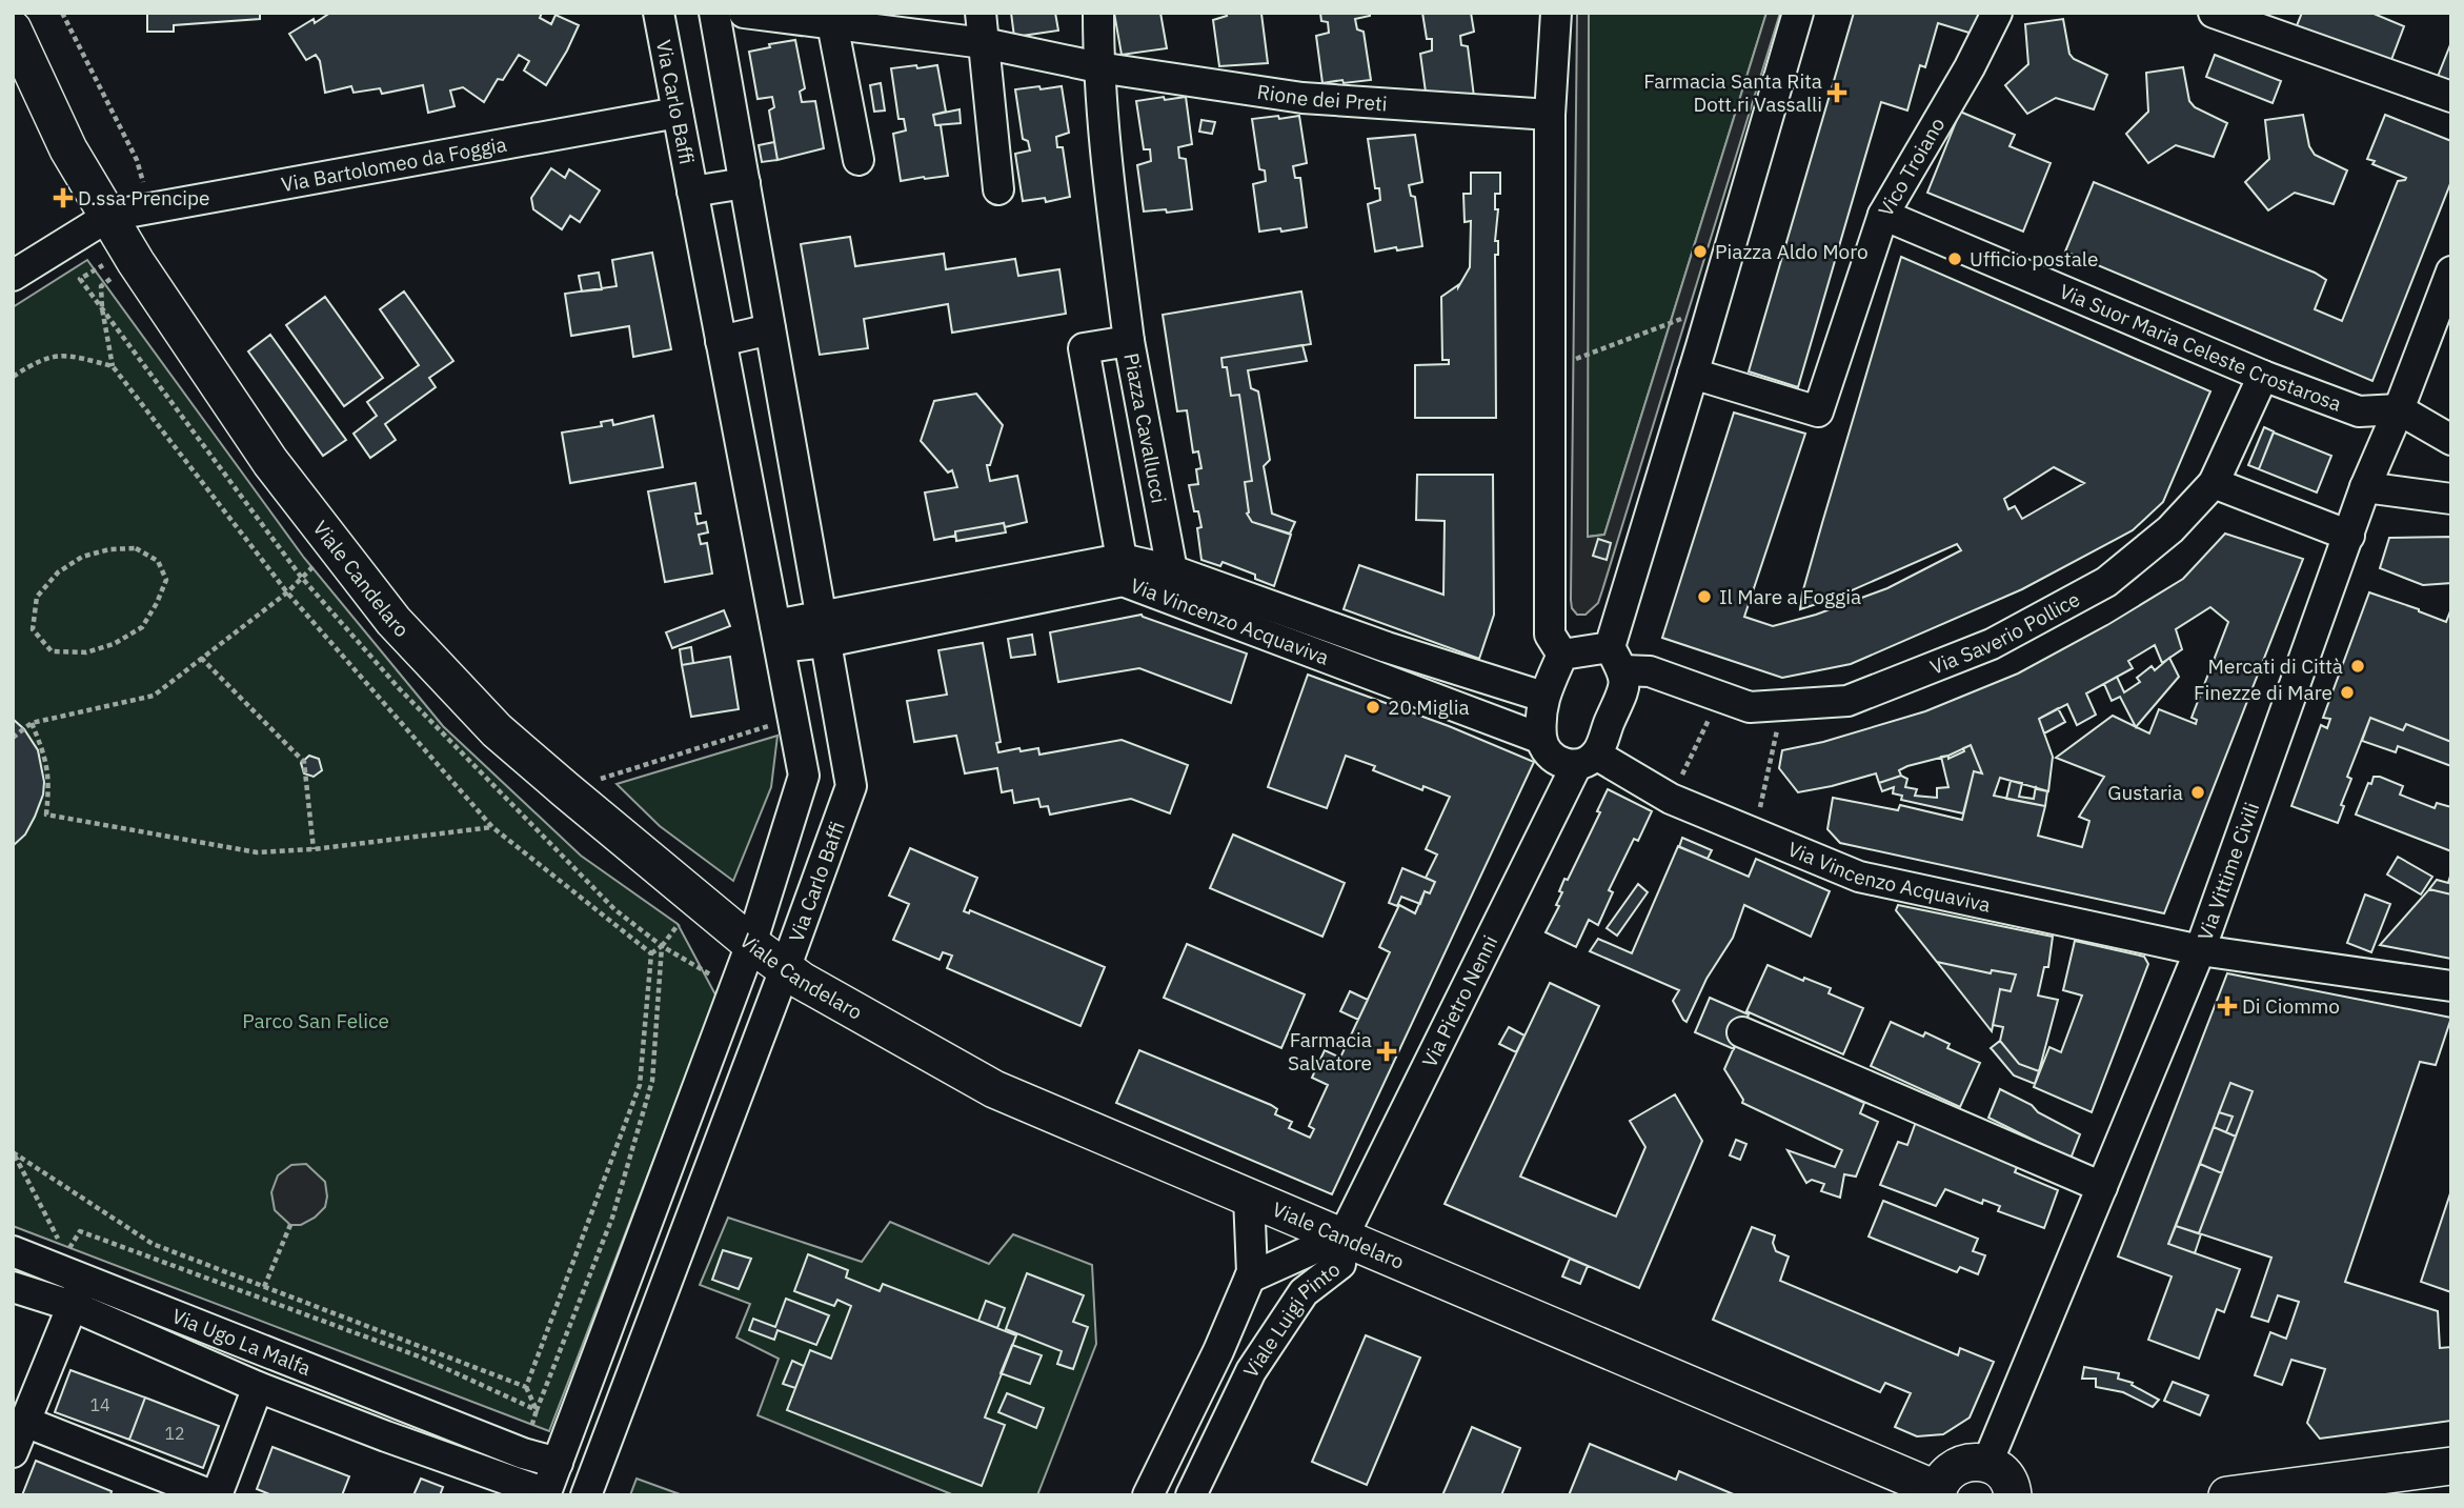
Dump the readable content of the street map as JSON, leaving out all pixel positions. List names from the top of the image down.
{
  "streets": {
    "main road": ["Viale Candelaro"],
    "street": [
      "Rione dei Preti",
      "Via Carlo Baffi",
      "Via Bartolomeo da Foggia",
      "Vico Troiano",
      "Via Suor Maria Celeste Crostarosa",
      "Piazza Cavallucci",
      "Via Vincenzo Acquaviva",
      "Via Saverio Pollice",
      "Via Vittime Civili",
      "Via Pietro Nenni",
      "Viale Luigi Pinto",
      "Via Ugo La Malfa"
    ]
  },
  "crossings": [
    ["Via Carlo Baffi", "Via Bartolomeo da Foggia"],
    ["Via Carlo Baffi", "Viale Candelaro"],
    ["Via Carlo Baffi", "Via Vincenzo Acquaviva"],
    ["Via Carlo Baffi", "Via Ugo La Malfa"],
    ["Via Bartolomeo da Foggia", "Viale Candelaro"],
    ["Vico Troiano", "Via Suor Maria Celeste Crostarosa"],
    ["Via Suor Maria Celeste Crostarosa", "Via Saverio Pollice"],
    ["Via Suor Maria Celeste Crostarosa", "Via Vittime Civili"],
    ["Piazza Cavallucci", "Via Vincenzo Acquaviva"],
    ["Viale Candelaro", "Via Pietro Nenni"],
    ["Viale Candelaro", "Viale Luigi Pinto"],
    ["Via Vincenzo Acquaviva", "Via Vittime Civili"],
    ["Via Vincenzo Acquaviva", "Via Pietro Nenni"],
    ["Via Pietro Nenni", "Viale Luigi Pinto"]
  ],
  "parks": ["Parco San Felice"],
  "places": {
    "health": [
      "Farmacia Santa Rita Dott.ri Vassalli",
      "D.ssa Prencipe",
      "Di Ciommo",
      "Farmacia Salvatore"
    ],
    "other": [
      "Piazza Aldo Moro",
      "Ufficio postale",
      "Il Mare a Foggia",
      "Mercati di Città",
      "Finezze di Mare",
      "20 Miglia",
      "Gustaria"
    ]
  },
  "house_numbers": ["14", "12"]
}
